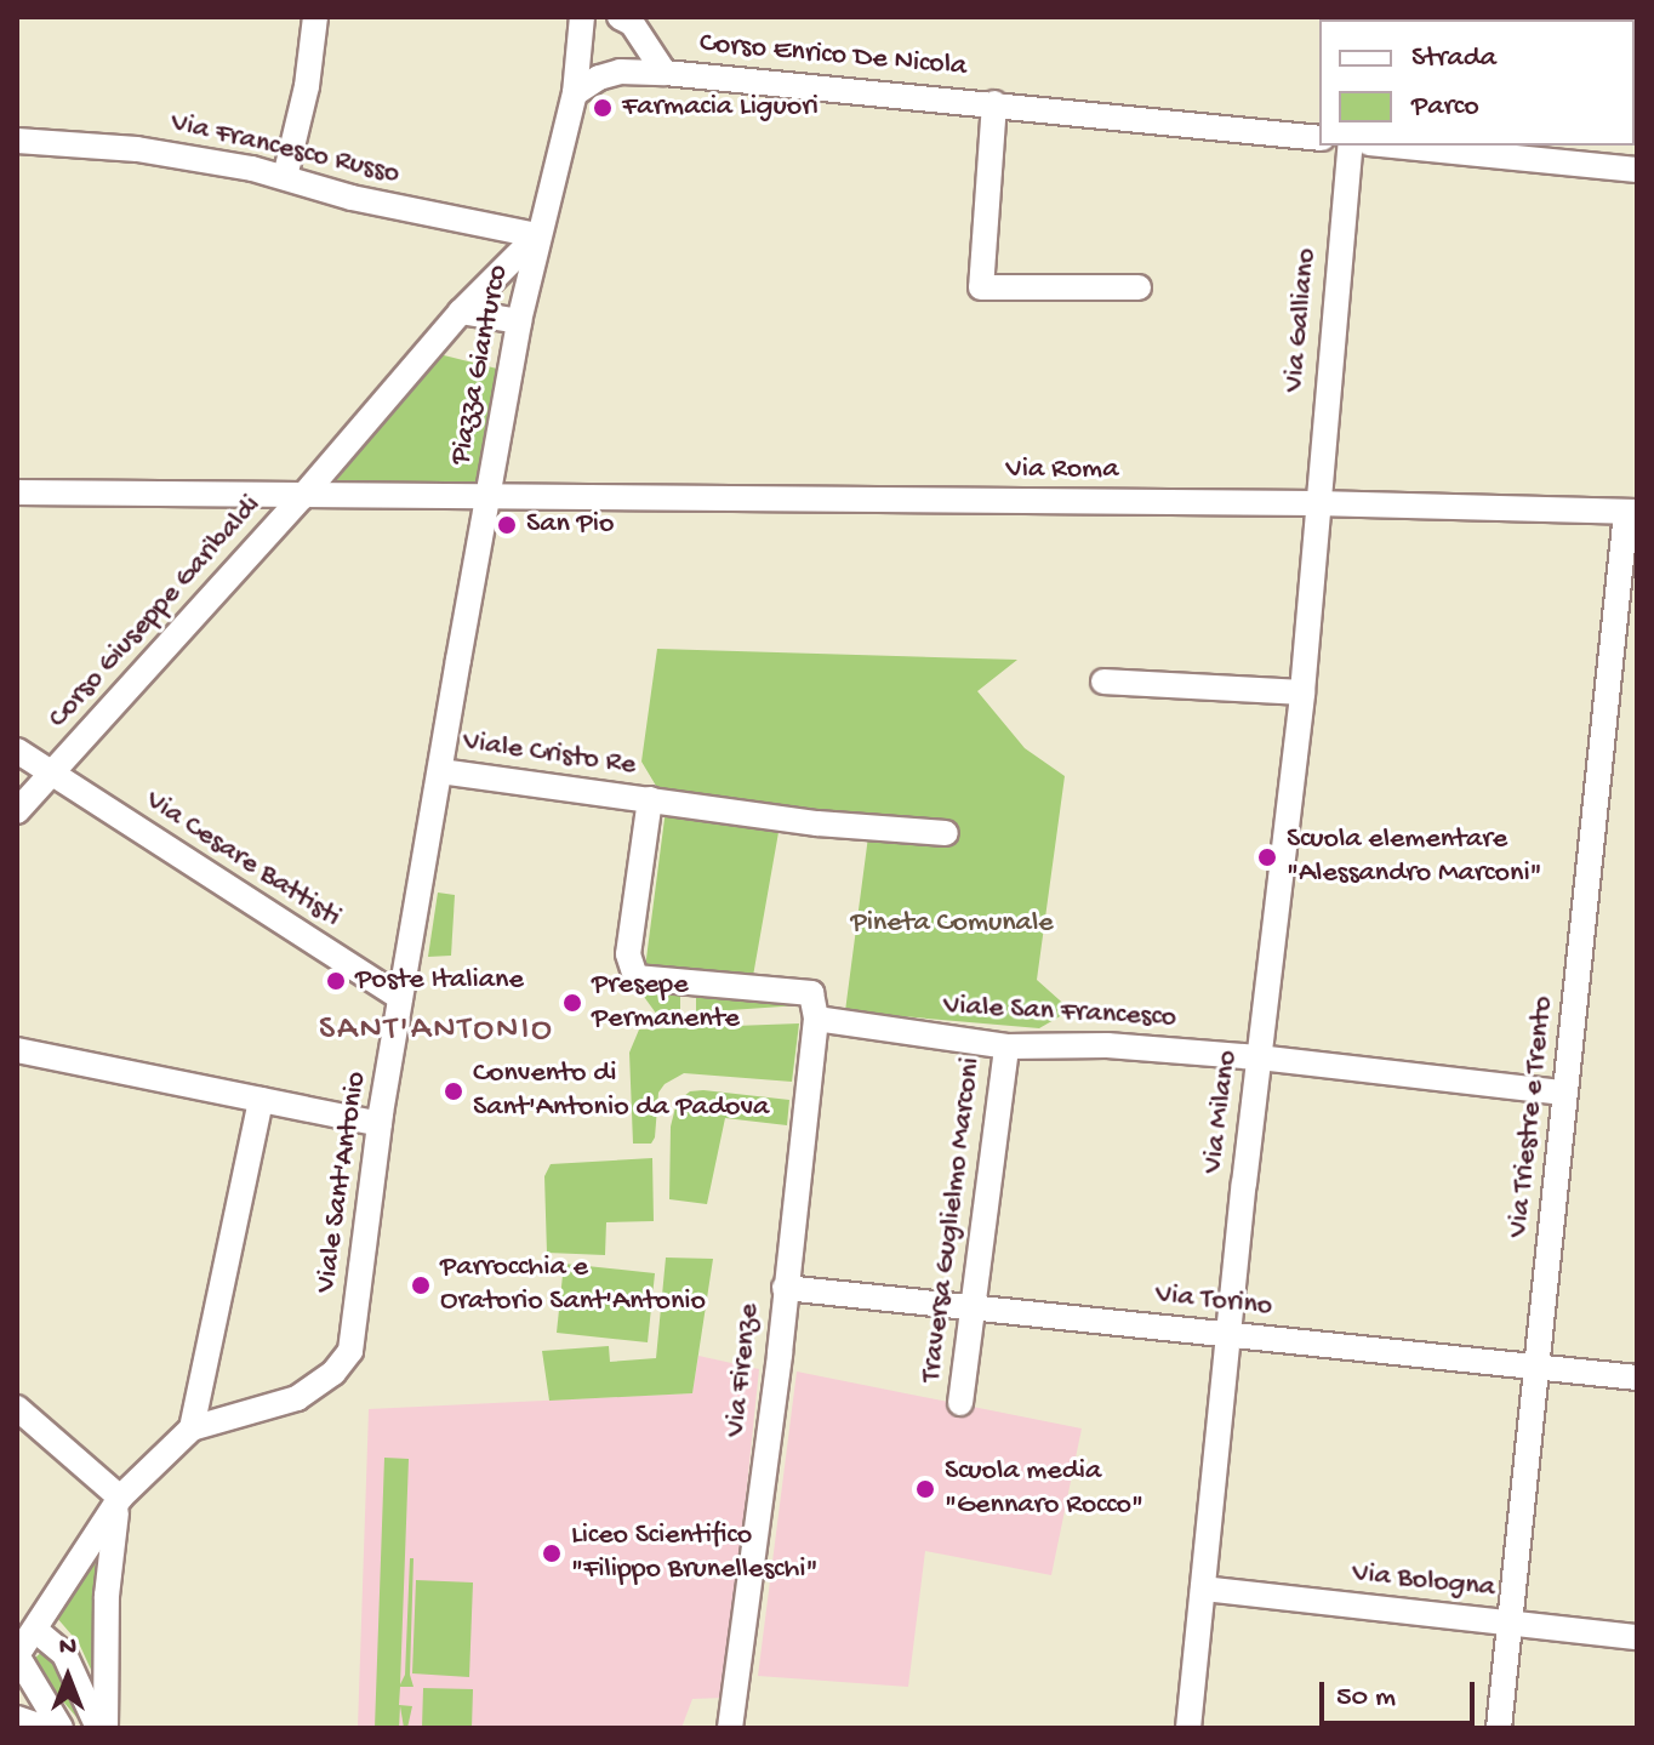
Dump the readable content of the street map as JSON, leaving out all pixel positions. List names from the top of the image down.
{
  "streets": {
    "street": [
      "Corso Enrico De Nicola",
      "Via Francesco Russo",
      "Via Galliano",
      "Piazza Gianturco",
      "Via Roma",
      "Corso Giuseppe Garibaldi",
      "Viale Cristo Re",
      "Via Cesare Battisti",
      "Viale San Francesco",
      "Via Milano",
      "Via Triestre e Trento",
      "Viale Sant'Antonio",
      "Traversa Guglielmo Marconi",
      "Via Torino",
      "Via Firenze",
      "Via Bologna"
    ]
  },
  "crossings": [
    ["Via Francesco Russo", "Piazza Gianturco"],
    ["Via Galliano", "Via Roma"],
    ["Via Galliano", "Via Milano"],
    ["Piazza Gianturco", "Via Roma"],
    ["Piazza Gianturco", "Corso Giuseppe Garibaldi"],
    ["Piazza Gianturco", "Viale Sant'Antonio"],
    ["Via Roma", "Via Milano"],
    ["Via Roma", "Via Triestre e Trento"],
    ["Via Roma", "Viale Sant'Antonio"],
    ["Corso Giuseppe Garibaldi", "Via Cesare Battisti"],
    ["Viale Cristo Re", "Viale Sant'Antonio"],
    ["Via Cesare Battisti", "Viale Sant'Antonio"],
    ["Viale San Francesco", "Via Milano"],
    ["Viale San Francesco", "Via Triestre e Trento"],
    ["Viale San Francesco", "Traversa Guglielmo Marconi"],
    ["Viale San Francesco", "Via Firenze"],
    ["Via Milano", "Via Torino"],
    ["Via Milano", "Via Bologna"],
    ["Via Triestre e Trento", "Via Torino"],
    ["Via Triestre e Trento", "Via Bologna"],
    ["Traversa Guglielmo Marconi", "Via Torino"],
    ["Via Torino", "Via Firenze"]
  ],
  "districts": ["SANT'ANTONIO"],
  "parks": ["Pineta Comunale"],
  "places": [
    "Farmacia Liguori",
    "San Pio",
    "Scuola elementare \"Alessandro Marconi\"",
    "Poste Italiane",
    "Presepe Permanente",
    "Convento di Sant'Antonio da Padova",
    "Parrocchia e Oratorio Sant'Antonio",
    "Scuola media \"Gennaro Rocco\"",
    "Liceo Scientifico \"Filippo Brunelleschi\""
  ],
  "legend": ["Strada", "Parco"],
  "scale_bar": "50 m",
  "north": "top"
}
